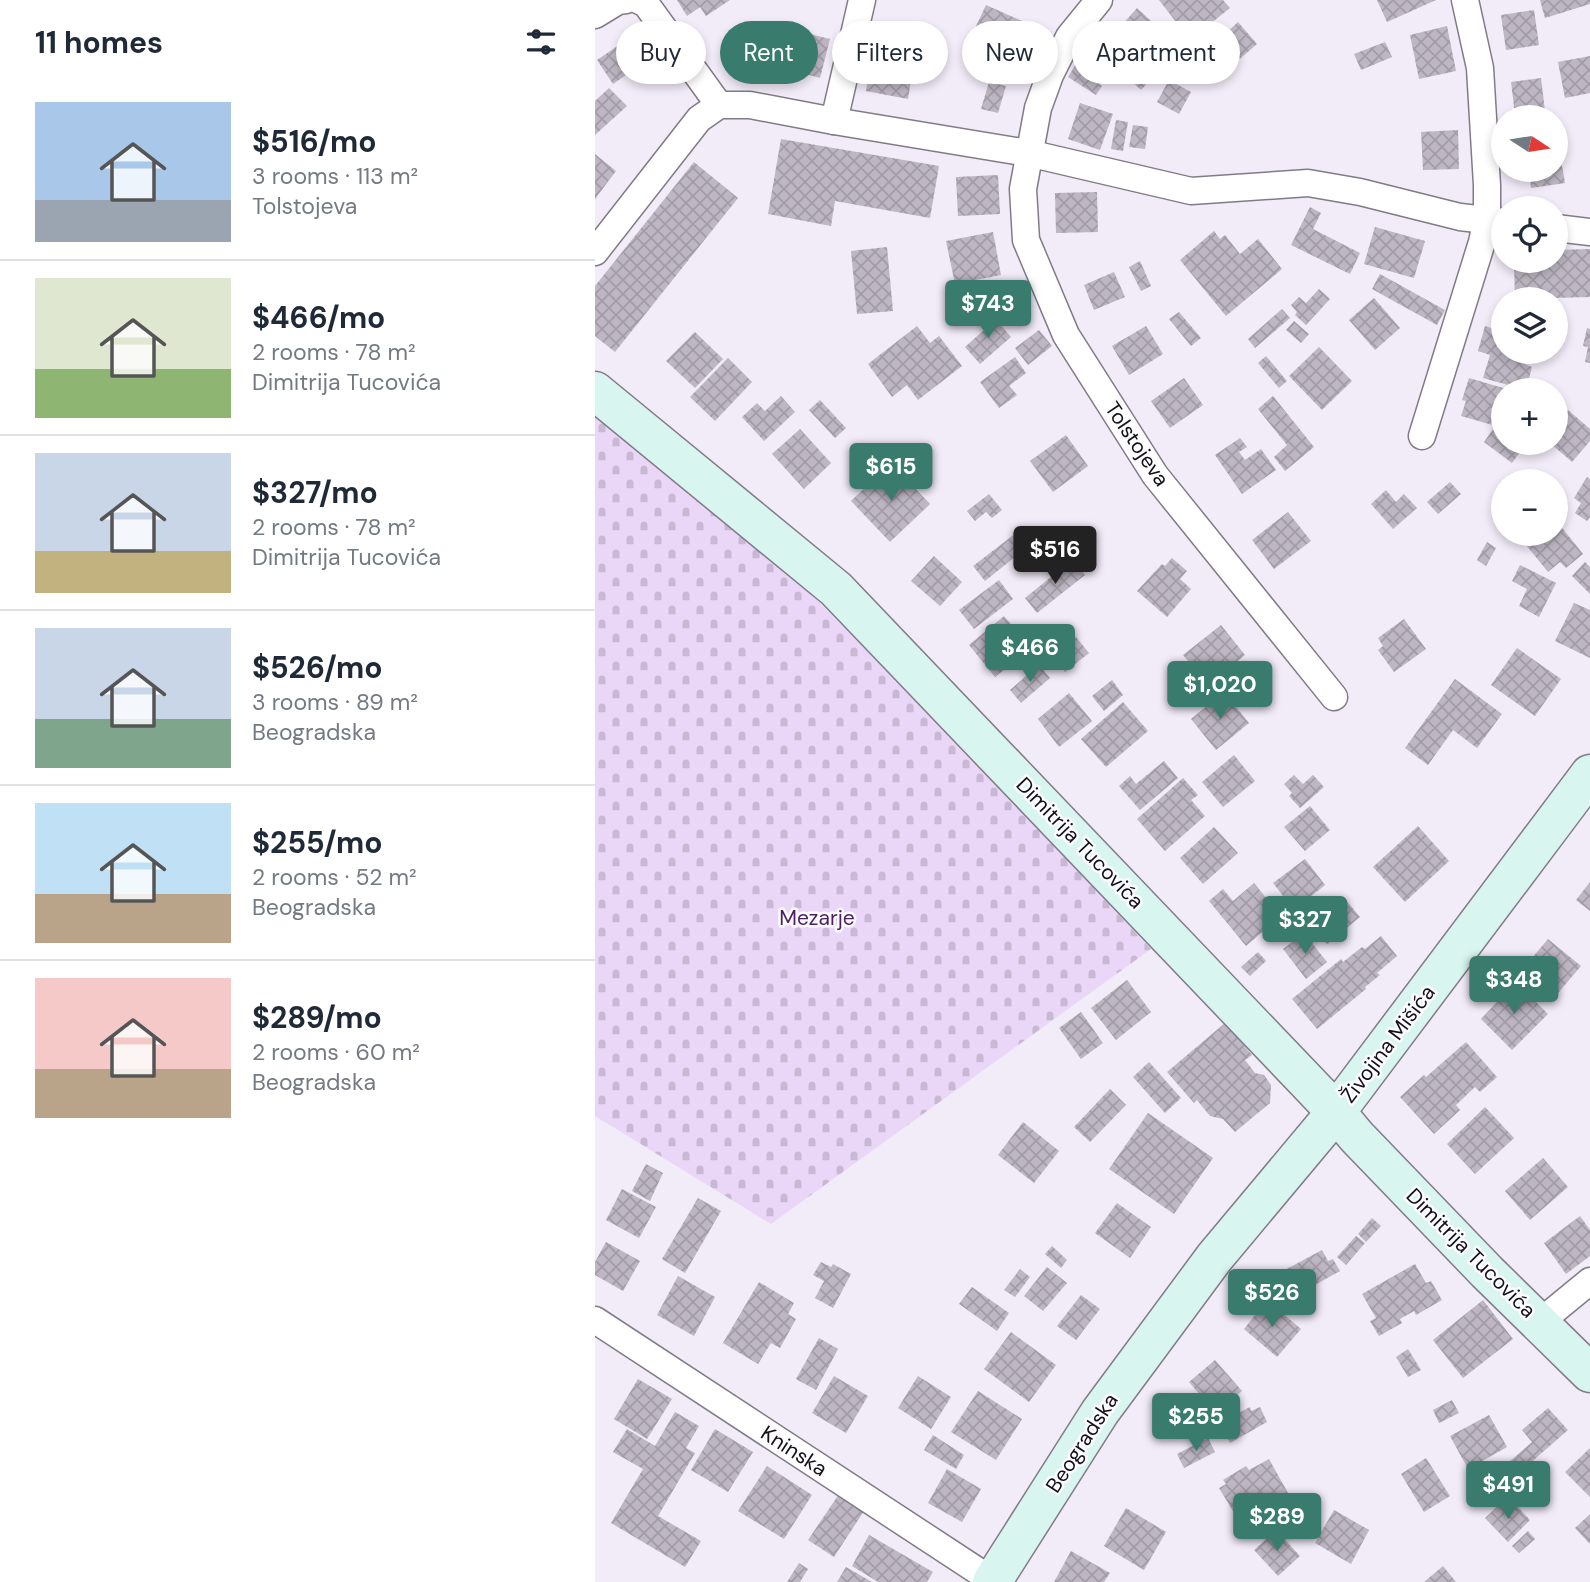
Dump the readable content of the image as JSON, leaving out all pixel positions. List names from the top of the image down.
{
  "streets": {
    "street": [
      "Tolstojeva",
      "Dimitrija Tucovića",
      "Živojina Mišića",
      "Beogradska",
      "Kninska"
    ]
  },
  "crossings": [
    ["Dimitrija Tucovića", "Živojina Mišića"],
    ["Dimitrija Tucovića", "Beogradska"],
    ["Živojina Mišića", "Beogradska"],
    ["Beogradska", "Kninska"]
  ],
  "parks": ["Mezarje"],
  "north": "right",
  "page": {
    "heading": "11 homes",
    "chip": [
      "Buy",
      "Rent",
      "Filters",
      "New",
      "Apartment"
    ],
    "list": [
      {
        "name": "$516/mo",
        "note": "3 rooms · 113 m² · Tolstojeva"
      },
      {
        "name": "$466/mo",
        "note": "2 rooms · 78 m² · Dimitrija Tucovića"
      },
      {
        "name": "$327/mo",
        "note": "2 rooms · 78 m² · Dimitrija Tucovića"
      },
      {
        "name": "$526/mo",
        "note": "3 rooms · 89 m² · Beogradska"
      },
      {
        "name": "$255/mo",
        "note": "2 rooms · 52 m² · Beogradska"
      },
      {
        "name": "$289/mo",
        "note": "2 rooms · 60 m² · Beogradska"
      }
    ],
    "map_buttons": ["+", "−"],
    "price": [
      "$743",
      "$615",
      "$516",
      "$466",
      "$1,020",
      "$327",
      "$348",
      "$526",
      "$255",
      "$491",
      "$289"
    ]
  }
}
